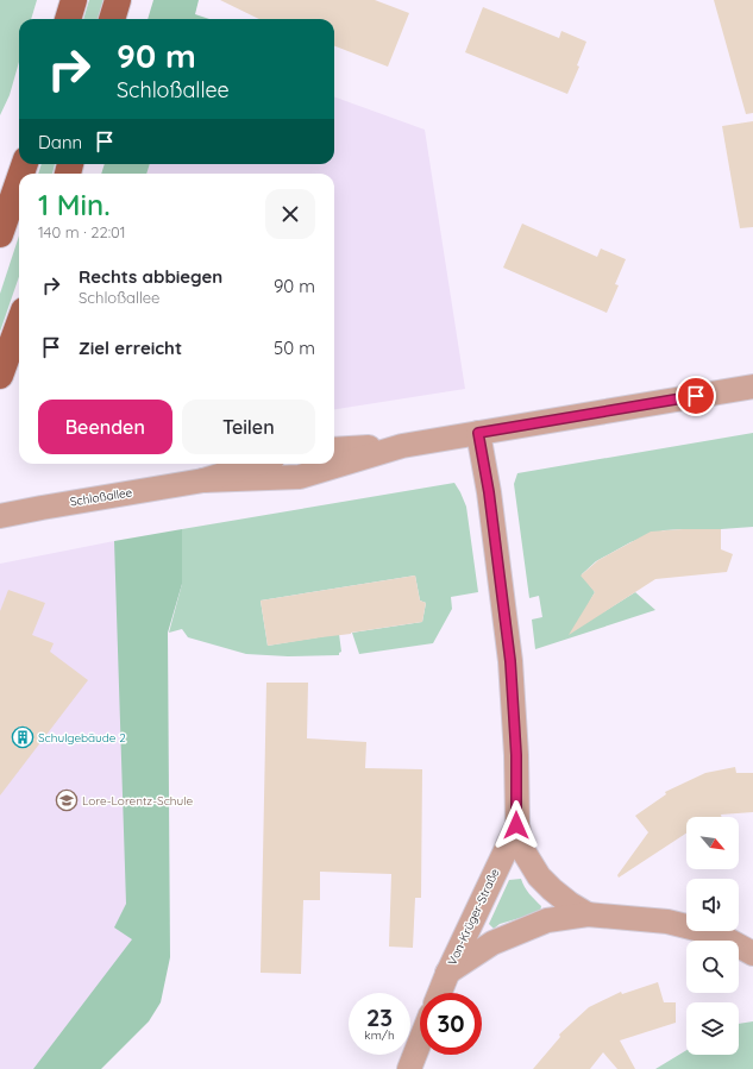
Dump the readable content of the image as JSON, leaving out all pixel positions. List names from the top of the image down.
{
  "streets": {
    "street": ["Schloßallee", "Von-Krüger-Straße"]
  },
  "crossings": [
    ["Schloßallee", "Von-Krüger-Straße"]
  ],
  "places": {
    "building": ["Schulgebäude 2"],
    "school or university": ["Lore-Lorentz-Schule"]
  },
  "north": "bottom right",
  "page": {
    "turn": ["90 m", "Schloßallee"],
    "then": "Dann",
    "heading": ["1 Min.", "140 m · 22:01"],
    "list": [
      {
        "name": "Rechts abbiegen",
        "note": "Schloßallee",
        "value": "90 m"
      },
      {
        "name": "Ziel erreicht",
        "value": "50 m"
      }
    ],
    "buttons": ["Beenden", "Teilen"],
    "speed": "23 km/h",
    "limit": "30"
  }
}
